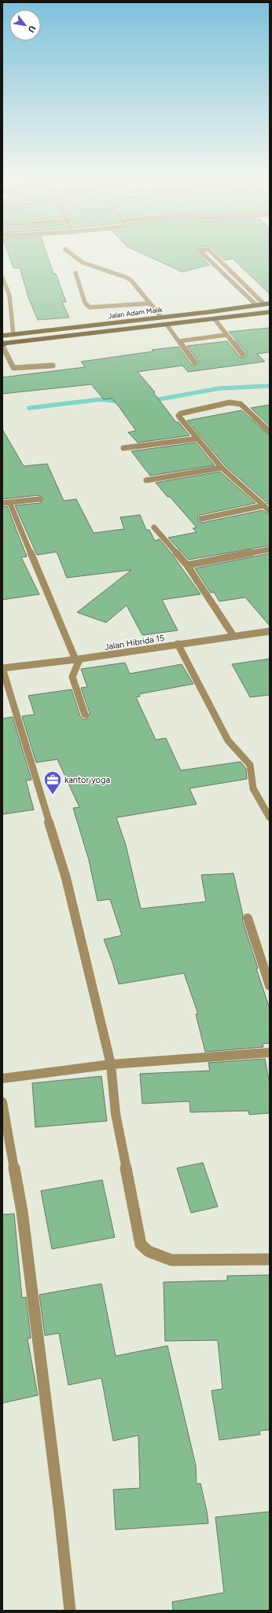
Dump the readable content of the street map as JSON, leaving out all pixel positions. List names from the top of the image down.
{
  "streets": {
    "main road": ["Jalan Adam Malik"],
    "street": ["Jalan Hibrida 15"]
  },
  "places": {
    "office": ["kantor yoga"]
  },
  "north": "bottom right"
}
